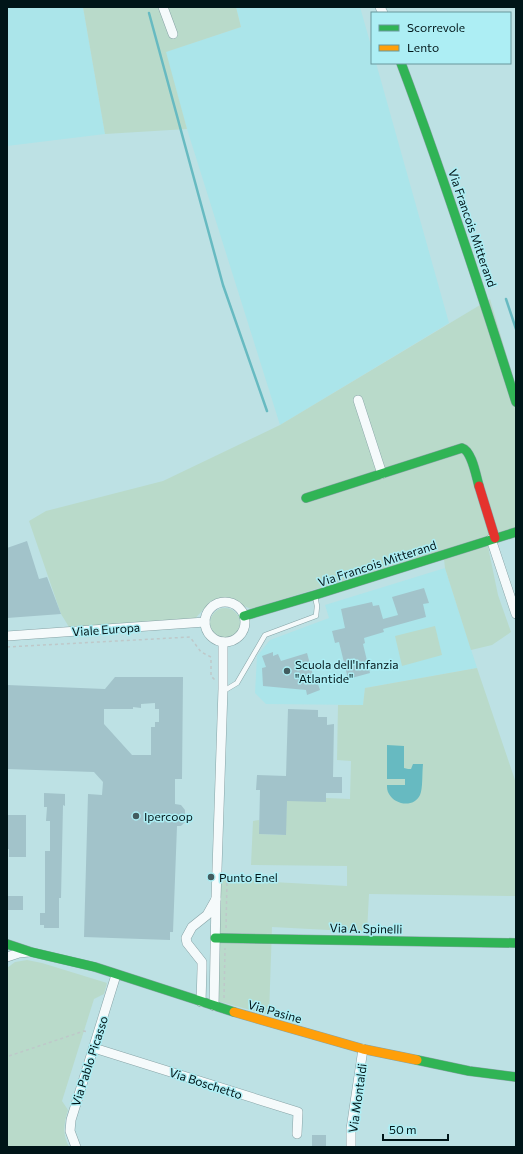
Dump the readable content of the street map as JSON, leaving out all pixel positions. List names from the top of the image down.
{
  "streets": {
    "street": [
      "Via Francois Mitterand",
      "Viale Europa",
      "Via A. Spinelli",
      "Via Pasine",
      "Via Pablo Picasso",
      "Via Boschetto",
      "Via Montaldi"
    ]
  },
  "crossings": [
    ["Via Francois Mitterand", "Viale Europa"],
    ["Via Pasine", "Via Pablo Picasso"],
    ["Via Pasine", "Via Montaldi"],
    ["Via Pablo Picasso", "Via Boschetto"]
  ],
  "places": ["Scuola dell'Infanzia \"Atlantide\"", "Ipercoop", "Punto Enel"],
  "legend": ["Scorrevole", "Lento"],
  "scale_bar": "50 m"
}
